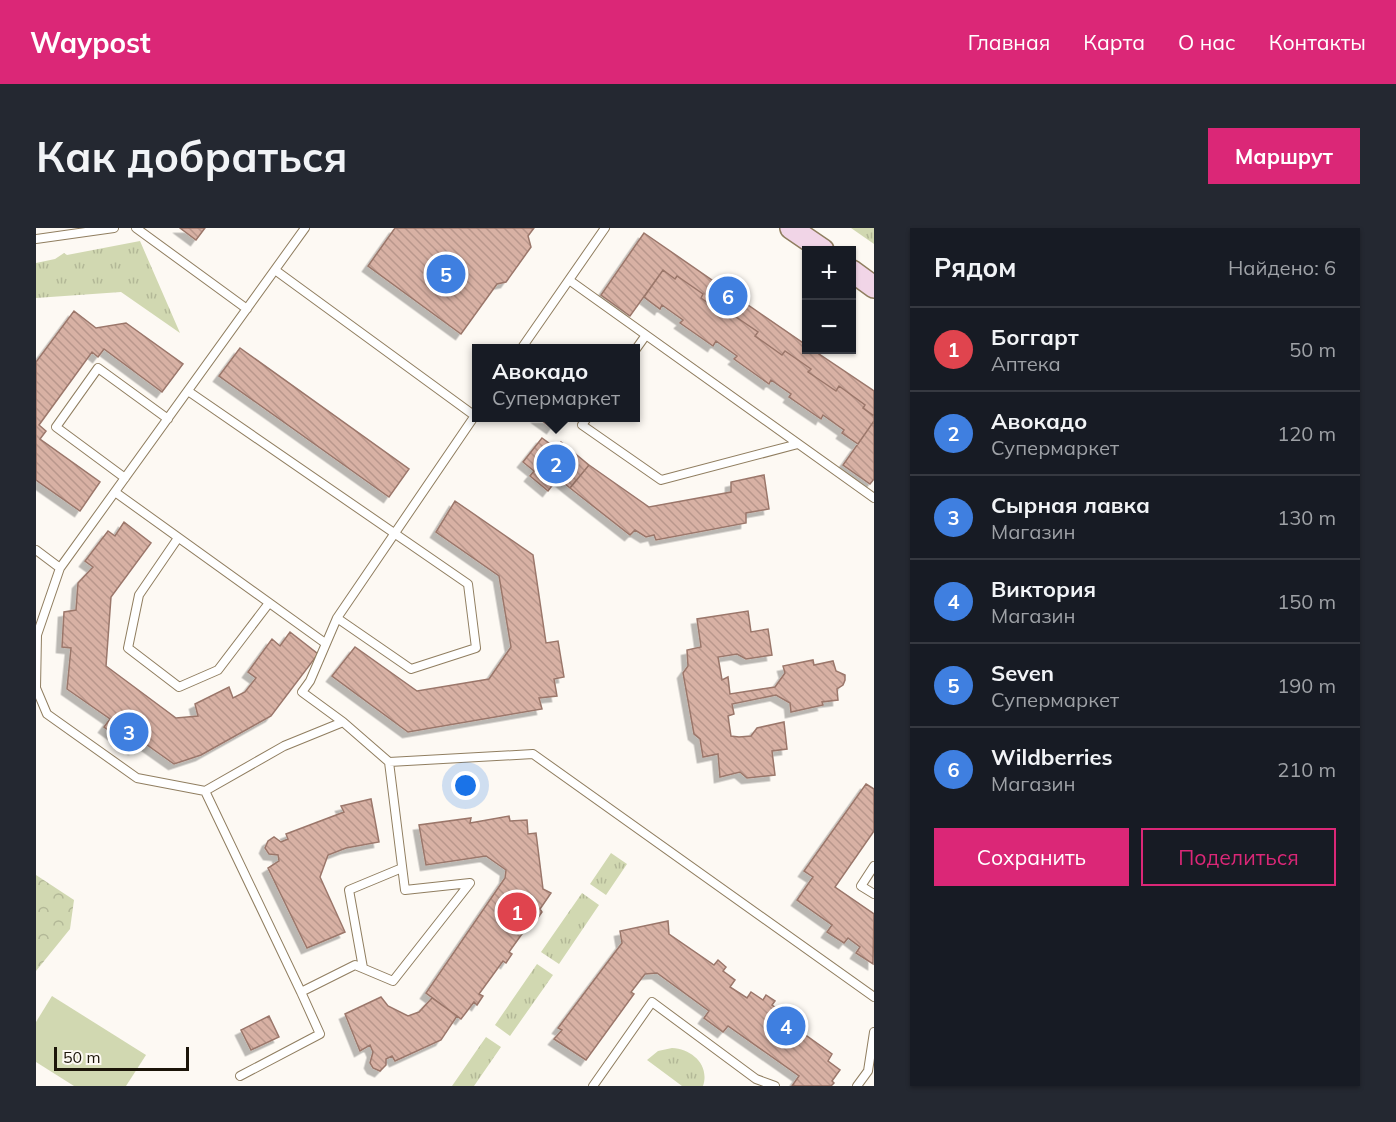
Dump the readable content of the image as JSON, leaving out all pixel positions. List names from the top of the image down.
{
  "scale_bar": "50 m",
  "page": {
    "header": "Waypost",
    "nav": [
      "Главная",
      "Карта",
      "О нас",
      "Контакты"
    ],
    "buttons": [
      "Маршрут",
      ["Сохранить", "Поделиться"]
    ],
    "title": "Как добраться",
    "heading": ["Рядом", "Найдено: 6"],
    "map_buttons": ["+", "−"],
    "pins": [
      "5",
      "6",
      "2",
      "3",
      "1",
      "4"
    ],
    "list": [
      {
        "mark": "1",
        "name": "Боггарт",
        "note": "Аптека",
        "value": "50 m"
      },
      {
        "mark": "2",
        "name": "Авокадо",
        "note": "Супермаркет",
        "value": "120 m"
      },
      {
        "mark": "3",
        "name": "Сырная лавка",
        "note": "Магазин",
        "value": "130 m"
      },
      {
        "mark": "4",
        "name": "Виктория",
        "note": "Магазин",
        "value": "150 m"
      },
      {
        "mark": "5",
        "name": "Seven",
        "note": "Супермаркет",
        "value": "190 m"
      },
      {
        "mark": "6",
        "name": "Wildberries",
        "note": "Магазин",
        "value": "210 m"
      }
    ],
    "popup": ["Авокадо", "Супермаркет"],
    "scale": "50 m"
  }
}
